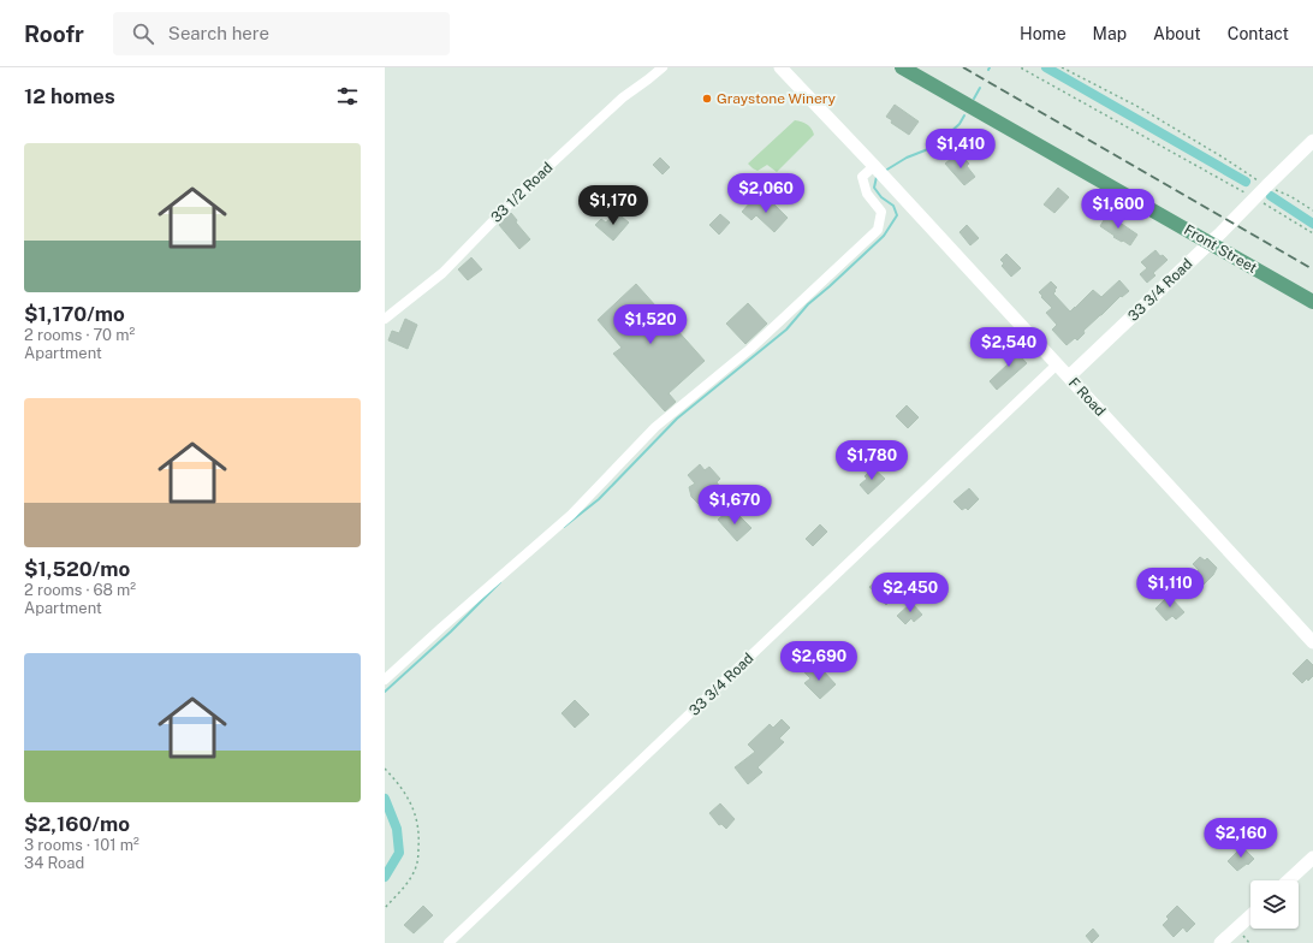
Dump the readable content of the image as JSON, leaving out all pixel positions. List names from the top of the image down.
{
  "streets": {
    "main road": ["Front Street"],
    "street": ["33 1/2 Road", "33 3/4 Road", "F Road"]
  },
  "crossings": [
    ["Front Street", "33 3/4 Road"],
    ["33 3/4 Road", "F Road"]
  ],
  "places": ["Graystone Winery"],
  "page": {
    "header": "Roofr",
    "search": "Search here",
    "nav": [
      "Home",
      "Map",
      "About",
      "Contact"
    ],
    "heading": "12 homes",
    "list": [
      {
        "name": "$1,170/mo",
        "note": "2 rooms · 70 m² · Apartment"
      },
      {
        "name": "$1,520/mo",
        "note": "2 rooms · 68 m² · Apartment"
      },
      {
        "name": "$2,160/mo",
        "note": "3 rooms · 101 m² · 34 Road"
      }
    ],
    "price": [
      "$1,410",
      "$2,060",
      "$1,170",
      "$1,600",
      "$1,520",
      "$2,540",
      "$1,780",
      "$1,670",
      "$1,110",
      "$2,450",
      "$2,690",
      "$2,160"
    ]
  }
}
